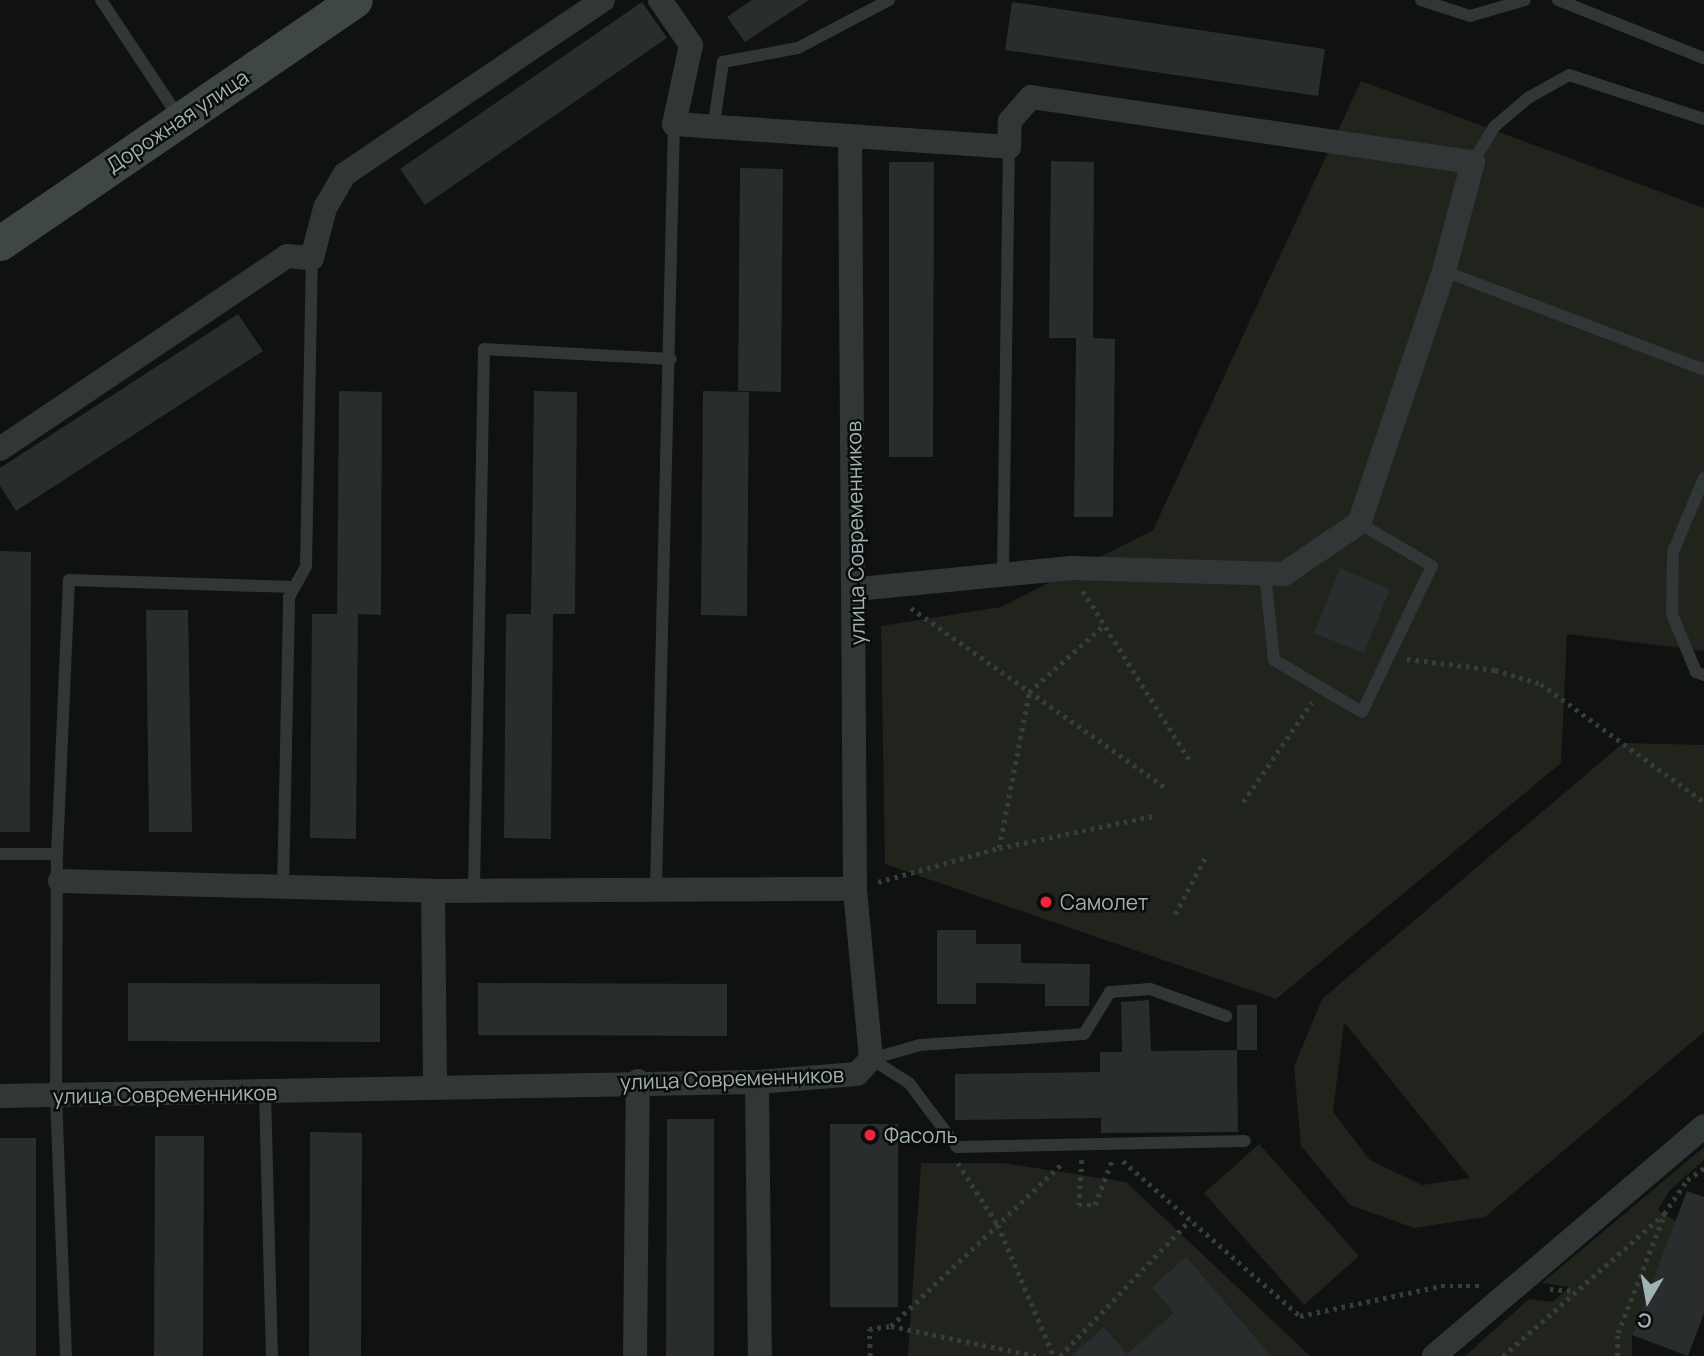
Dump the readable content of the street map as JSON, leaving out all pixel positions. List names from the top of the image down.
{
  "streets": {
    "street": ["Дорожная улица", "улица Современников"]
  },
  "places": ["Самолет", "Фасоль"],
  "north": "bottom"
}
